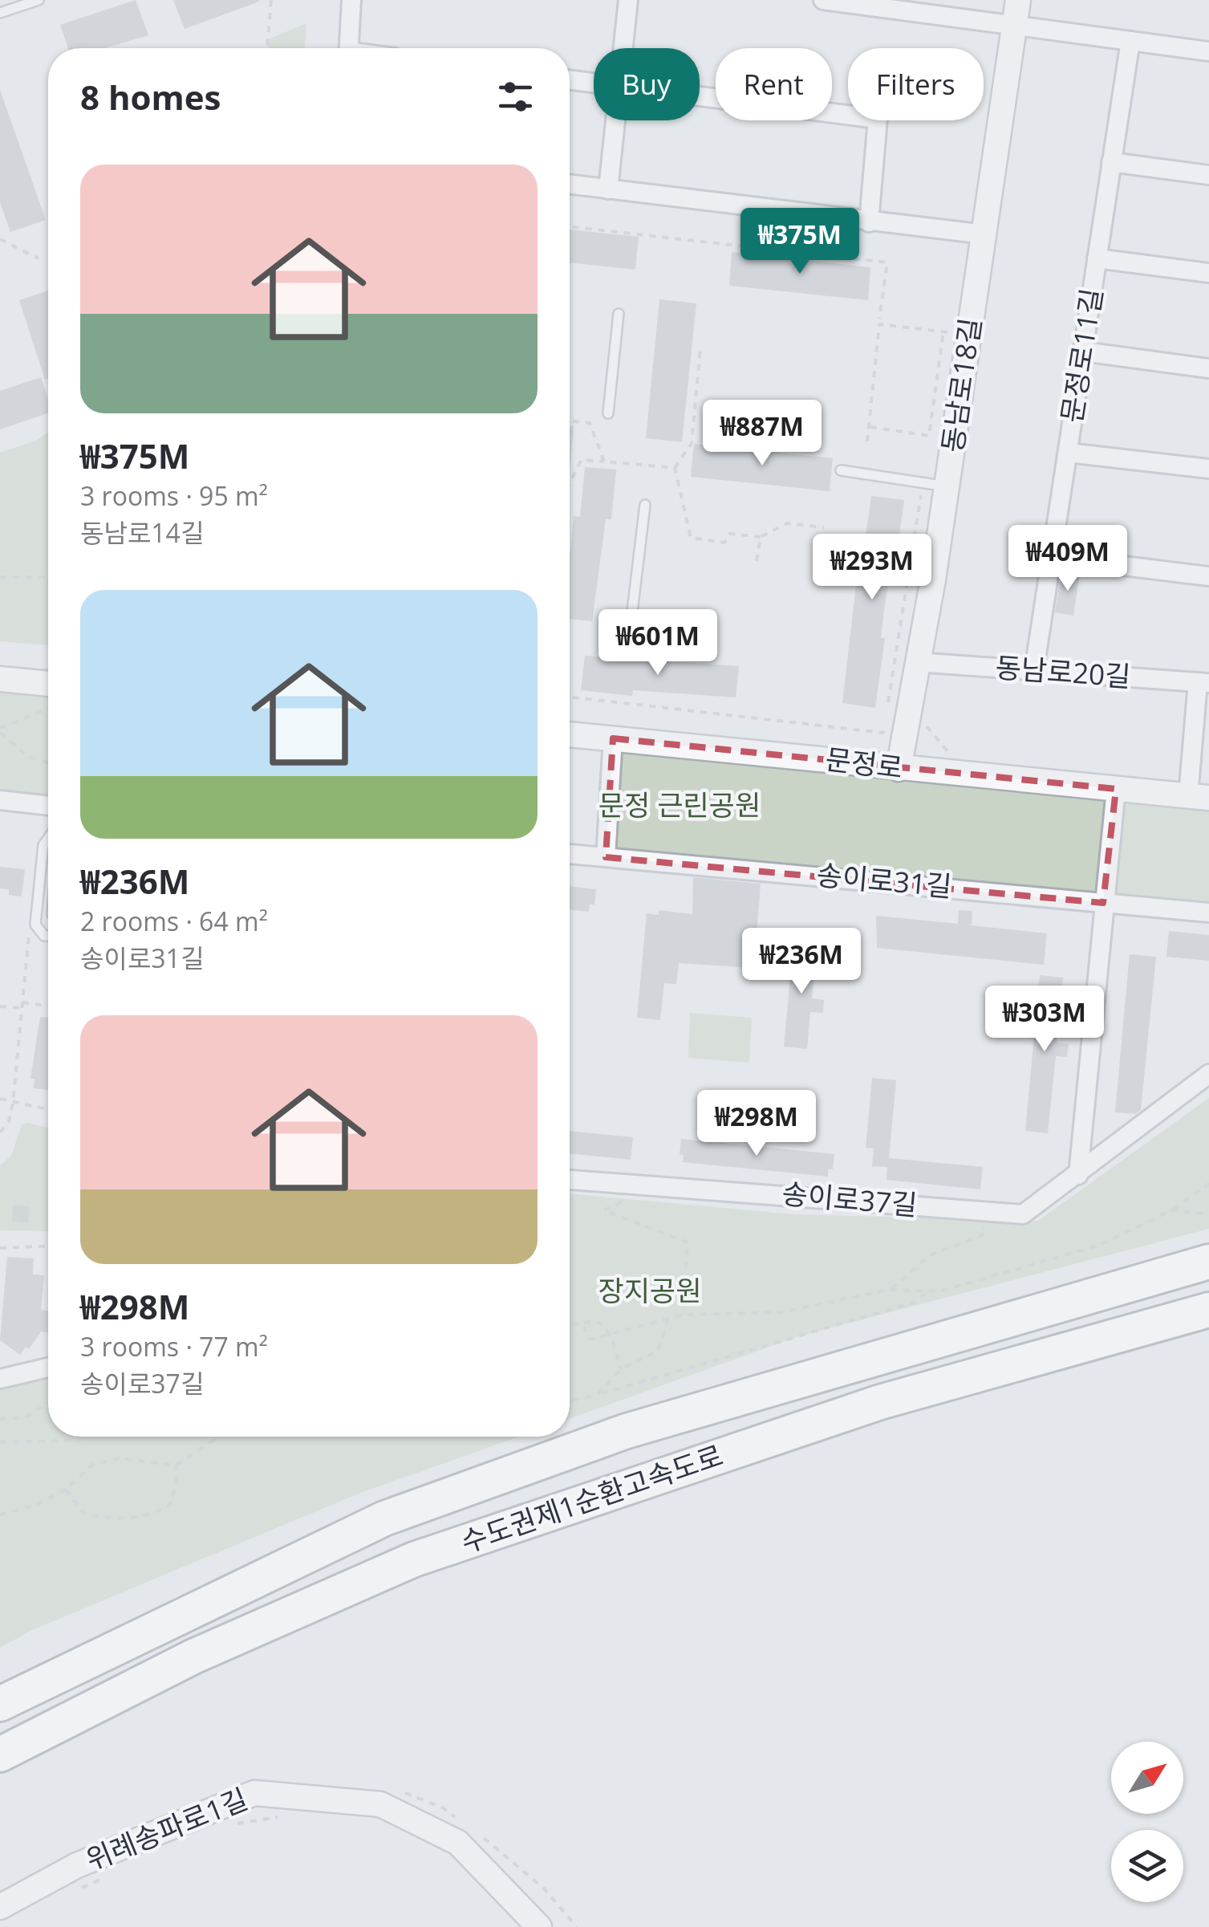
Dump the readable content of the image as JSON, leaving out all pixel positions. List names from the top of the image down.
{
  "streets": {
    "highway": ["수도권제1순환고속도로"],
    "street": [
      "문정로11길",
      "동남로18길",
      "동남로20길",
      "문정로",
      "송이로31길",
      "송이로37길",
      "위례송파로1길"
    ]
  },
  "crossings": [
    ["문정로11길", "동남로20길"],
    ["동남로18길", "동남로20길"],
    ["동남로18길", "문정로"],
    ["동남로20길", "문정로"]
  ],
  "parks": ["문정 근린공원", "장지공원"],
  "north": "top right",
  "page": {
    "chip": ["Buy", "Rent", "Filters"],
    "heading": "8 homes",
    "list": [
      {
        "name": "₩375M",
        "note": "3 rooms · 95 m² · 동남로14길"
      },
      {
        "name": "₩236M",
        "note": "2 rooms · 64 m² · 송이로31길"
      },
      {
        "name": "₩298M",
        "note": "3 rooms · 77 m² · 송이로37길"
      }
    ],
    "price": [
      "₩375M",
      "₩887M",
      "₩409M",
      "₩293M",
      "₩601M",
      "₩236M",
      "₩303M",
      "₩298M"
    ]
  }
}
